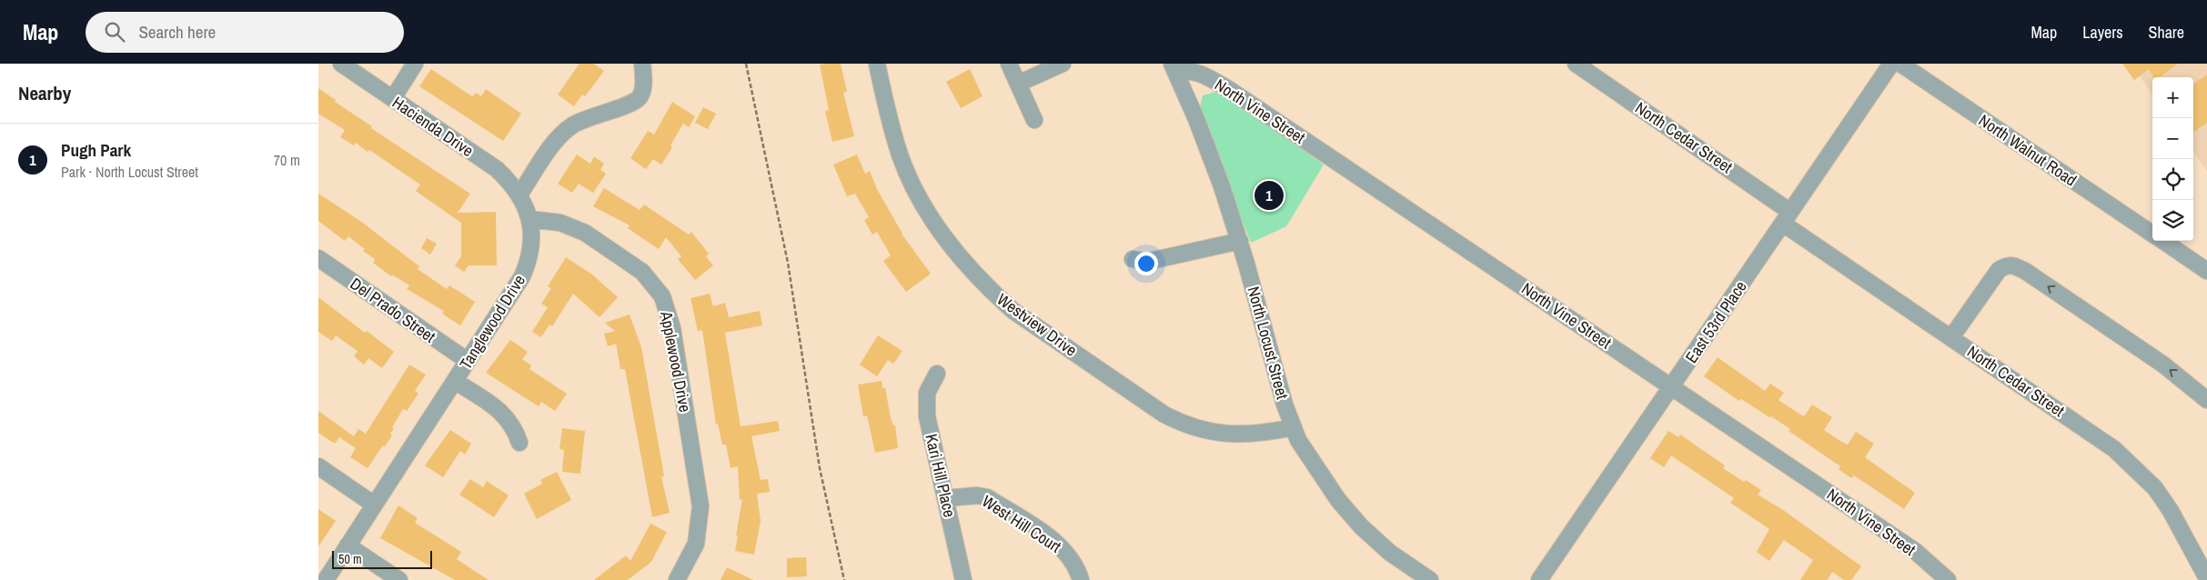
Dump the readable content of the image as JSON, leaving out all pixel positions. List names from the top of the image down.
{
  "streets": {
    "street": [
      "North Vine Street",
      "Hacienda Drive",
      "North Cedar Street",
      "North Walnut Road",
      "Del Prado Street",
      "Tanglewood Drive",
      "East 53rd Place",
      "Westview Drive",
      "North Locust Street",
      "Applewood Drive",
      "Kari Hill Place",
      "West Hill Court"
    ]
  },
  "crossings": [
    ["North Vine Street", "East 53rd Place"],
    ["North Vine Street", "North Locust Street"],
    ["Hacienda Drive", "Tanglewood Drive"],
    ["North Cedar Street", "East 53rd Place"],
    ["Del Prado Street", "Tanglewood Drive"],
    ["Tanglewood Drive", "Applewood Drive"],
    ["Westview Drive", "North Locust Street"],
    ["Kari Hill Place", "West Hill Court"]
  ],
  "scale_bar": "50 m",
  "page": {
    "header": "Map",
    "search": "Search here",
    "nav": ["Map", "Layers", "Share"],
    "heading": "Nearby",
    "map_buttons": ["+", "−"],
    "list": [
      {
        "mark": "1",
        "name": "Pugh Park",
        "note": "Park · North Locust Street",
        "value": "70 m"
      }
    ],
    "pins": "1",
    "scale": "50 m"
  }
}
